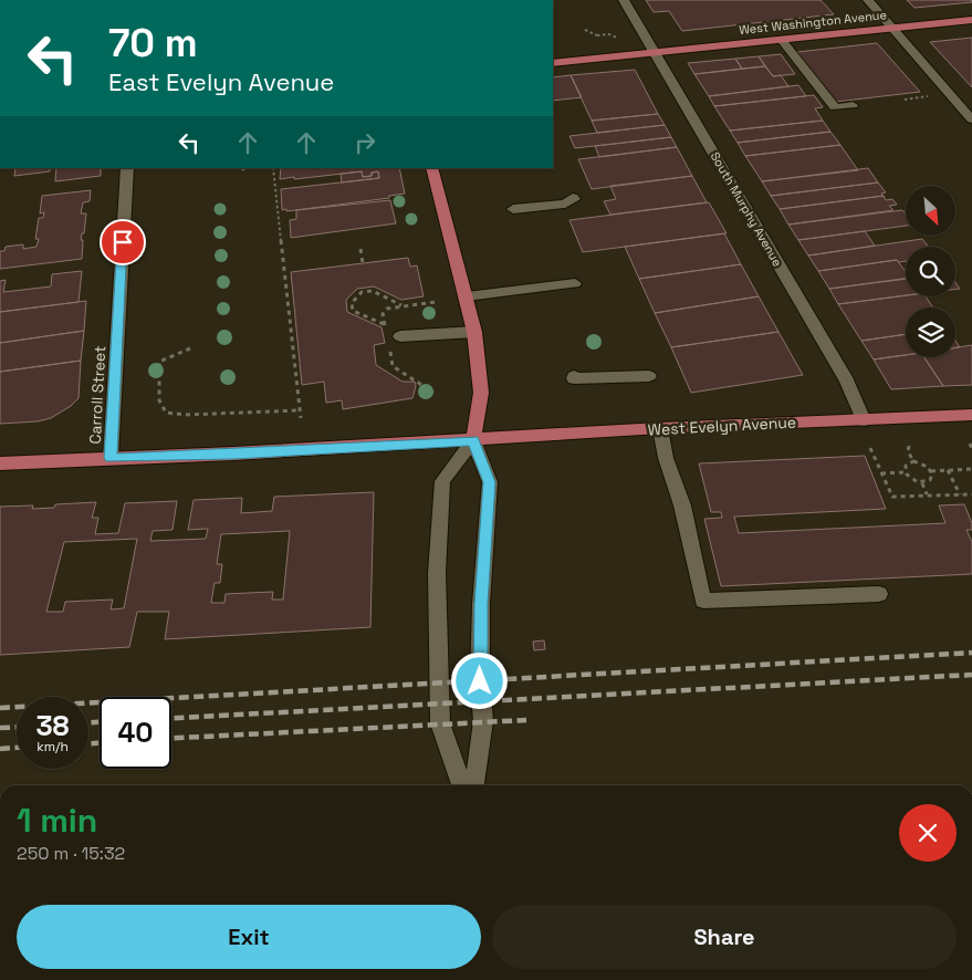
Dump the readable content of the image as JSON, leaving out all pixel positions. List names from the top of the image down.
{
  "streets": {
    "main road": ["West Washington Avenue", "West Evelyn Avenue"],
    "street": ["South Murphy Avenue", "Carroll Street"]
  },
  "crossings": [
    ["West Washington Avenue", "South Murphy Avenue"],
    ["South Murphy Avenue", "West Evelyn Avenue"],
    ["Carroll Street", "West Evelyn Avenue"]
  ],
  "north": "bottom right",
  "page": {
    "turn": ["70 m", "East Evelyn Avenue"],
    "speed": "38 km/h",
    "limit": "40",
    "heading": ["1 min", "250 m · 15:32"],
    "buttons": ["Exit", "Share"]
  }
}
